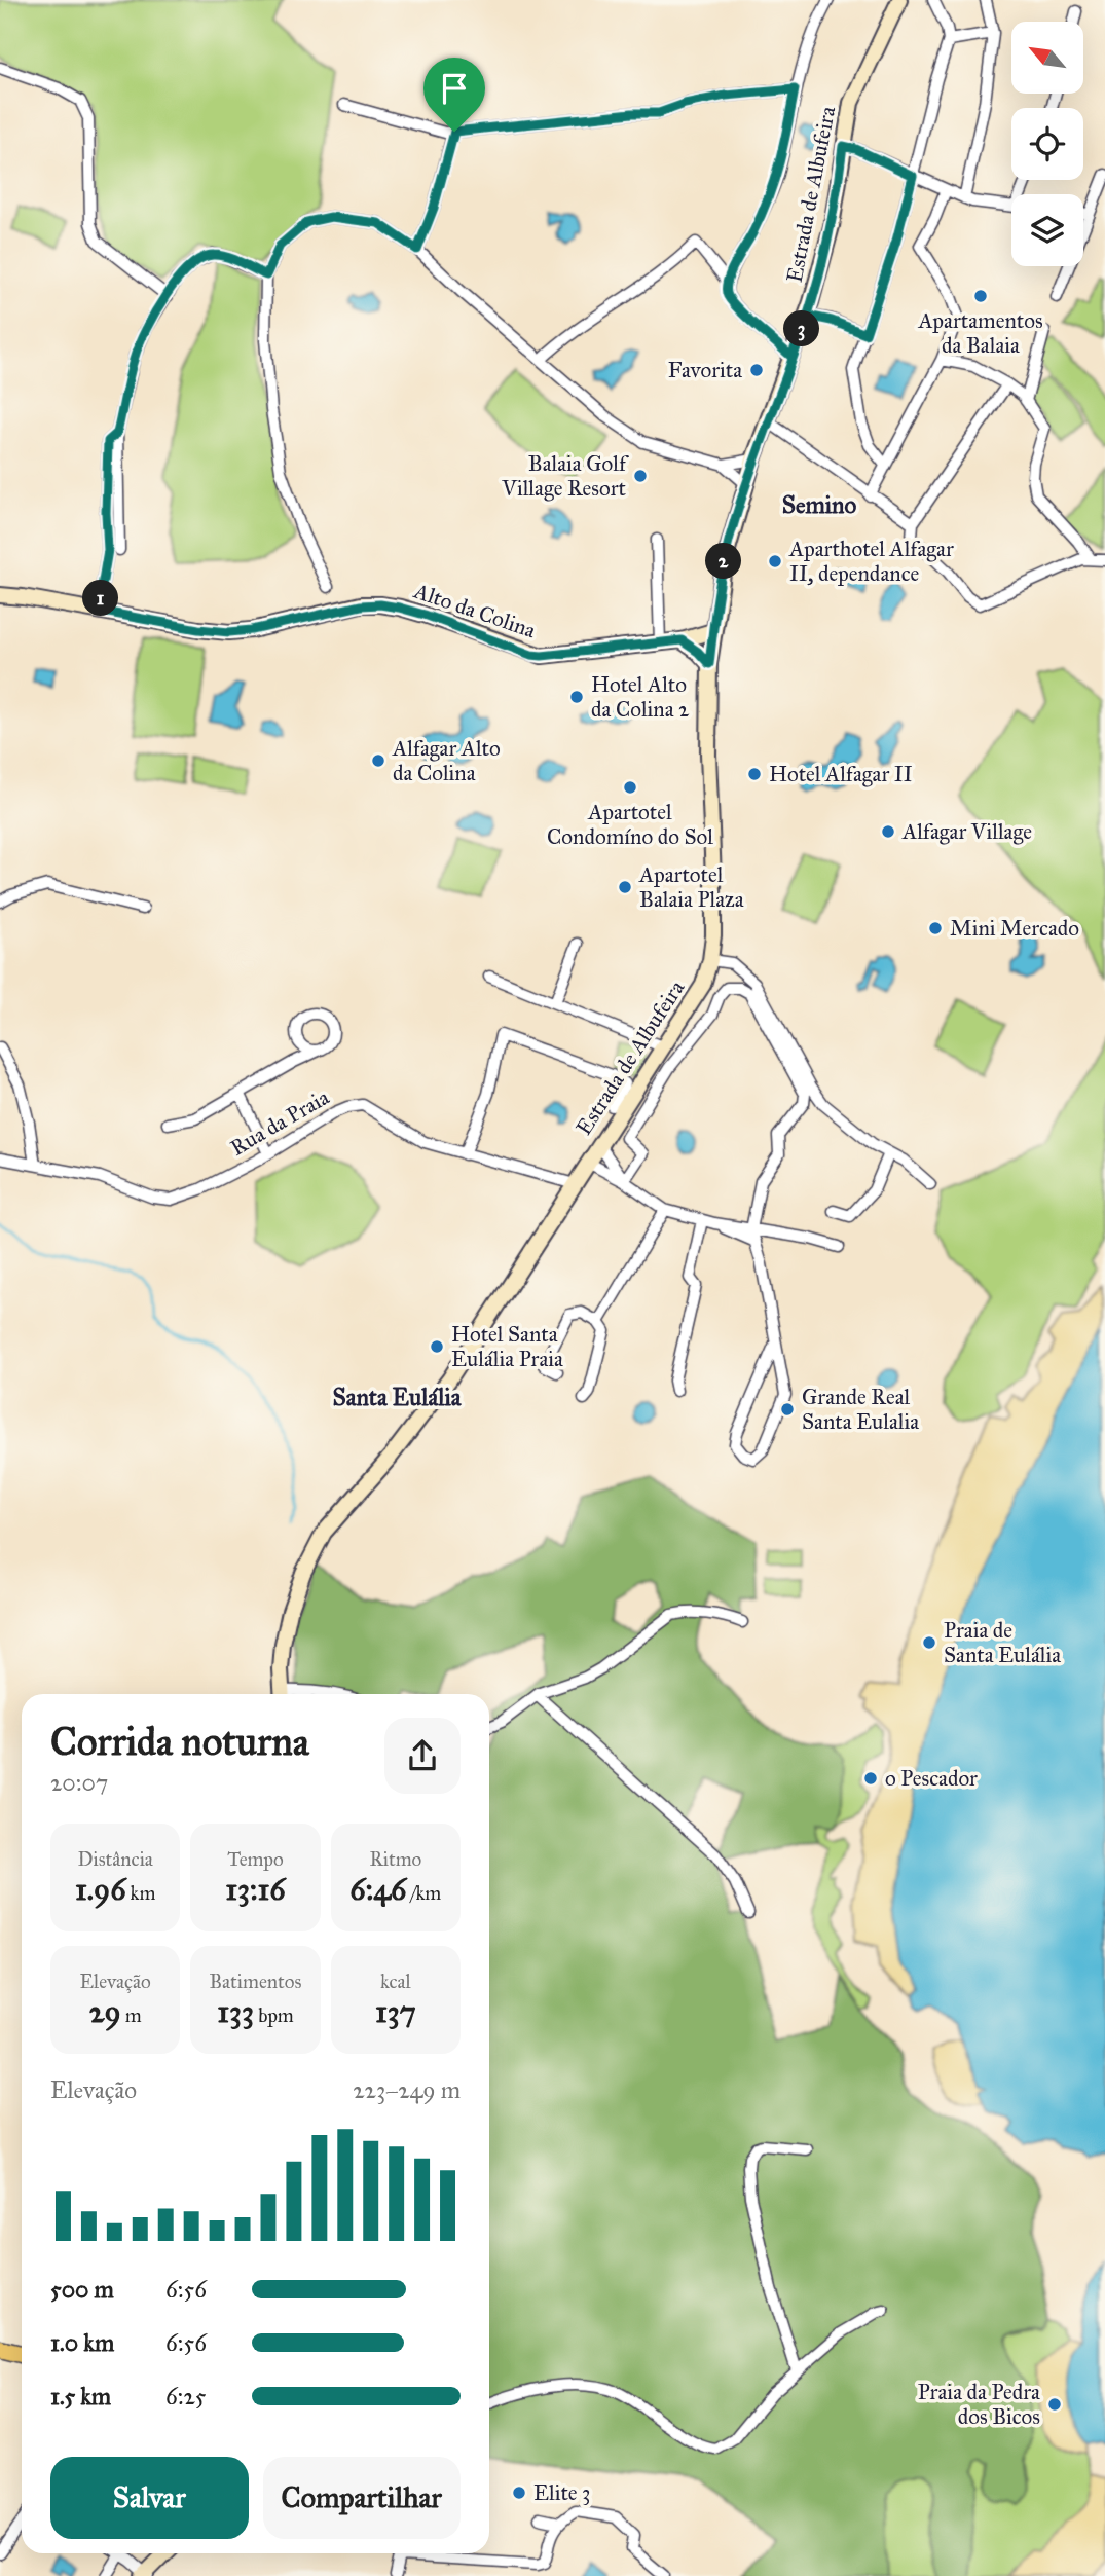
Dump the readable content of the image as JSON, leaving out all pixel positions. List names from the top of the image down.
{
  "streets": {
    "street": ["Estrada de Albufeira", "Alto da Colina", "Rua da Praia"]
  },
  "crossings": [
    ["Estrada de Albufeira", "Alto da Colina"],
    ["Estrada de Albufeira", "Rua da Praia"]
  ],
  "districts": ["Semino", "Santa Eulália"],
  "places": [
    "Apartamentos da Balaia",
    "Favorita",
    "Balaia Golf Village Resort",
    "Aparthotel Alfagar II, dependance",
    "Hotel Alto da Colina 2",
    "Alfagar Alto da Colina",
    "Hotel Alfagar II",
    "Apartotel Condomíno do Sol",
    "Alfagar Village",
    "Apartotel Balaia Plaza",
    "Mini Mercado",
    "Hotel Santa Eulália Praia",
    "Grande Real Santa Eulalia",
    "Praia de Santa Eulália",
    "o Pescador",
    "Praia da Pedra dos Bicos",
    "Elite 3"
  ],
  "north": "top left",
  "page": {
    "pins": ["3", "2", "1"],
    "heading": ["Corrida noturna", "20:07"],
    "stats": [
      ["Distância", "1.96 km"],
      ["Tempo", "13:16"],
      ["Ritmo", "6:46 /km"],
      ["Elevação", "29 m"],
      ["Batimentos", "133 bpm"],
      ["kcal", "137"]
    ],
    "chart": ["Elevação", "223–249 m"],
    "list": [
      {
        "name": "500 m",
        "note": "6:56"
      },
      {
        "name": "1.0 km",
        "note": "6:56"
      },
      {
        "name": "1.5 km",
        "note": "6:25"
      }
    ],
    "buttons": ["Salvar", "Compartilhar"]
  }
}
